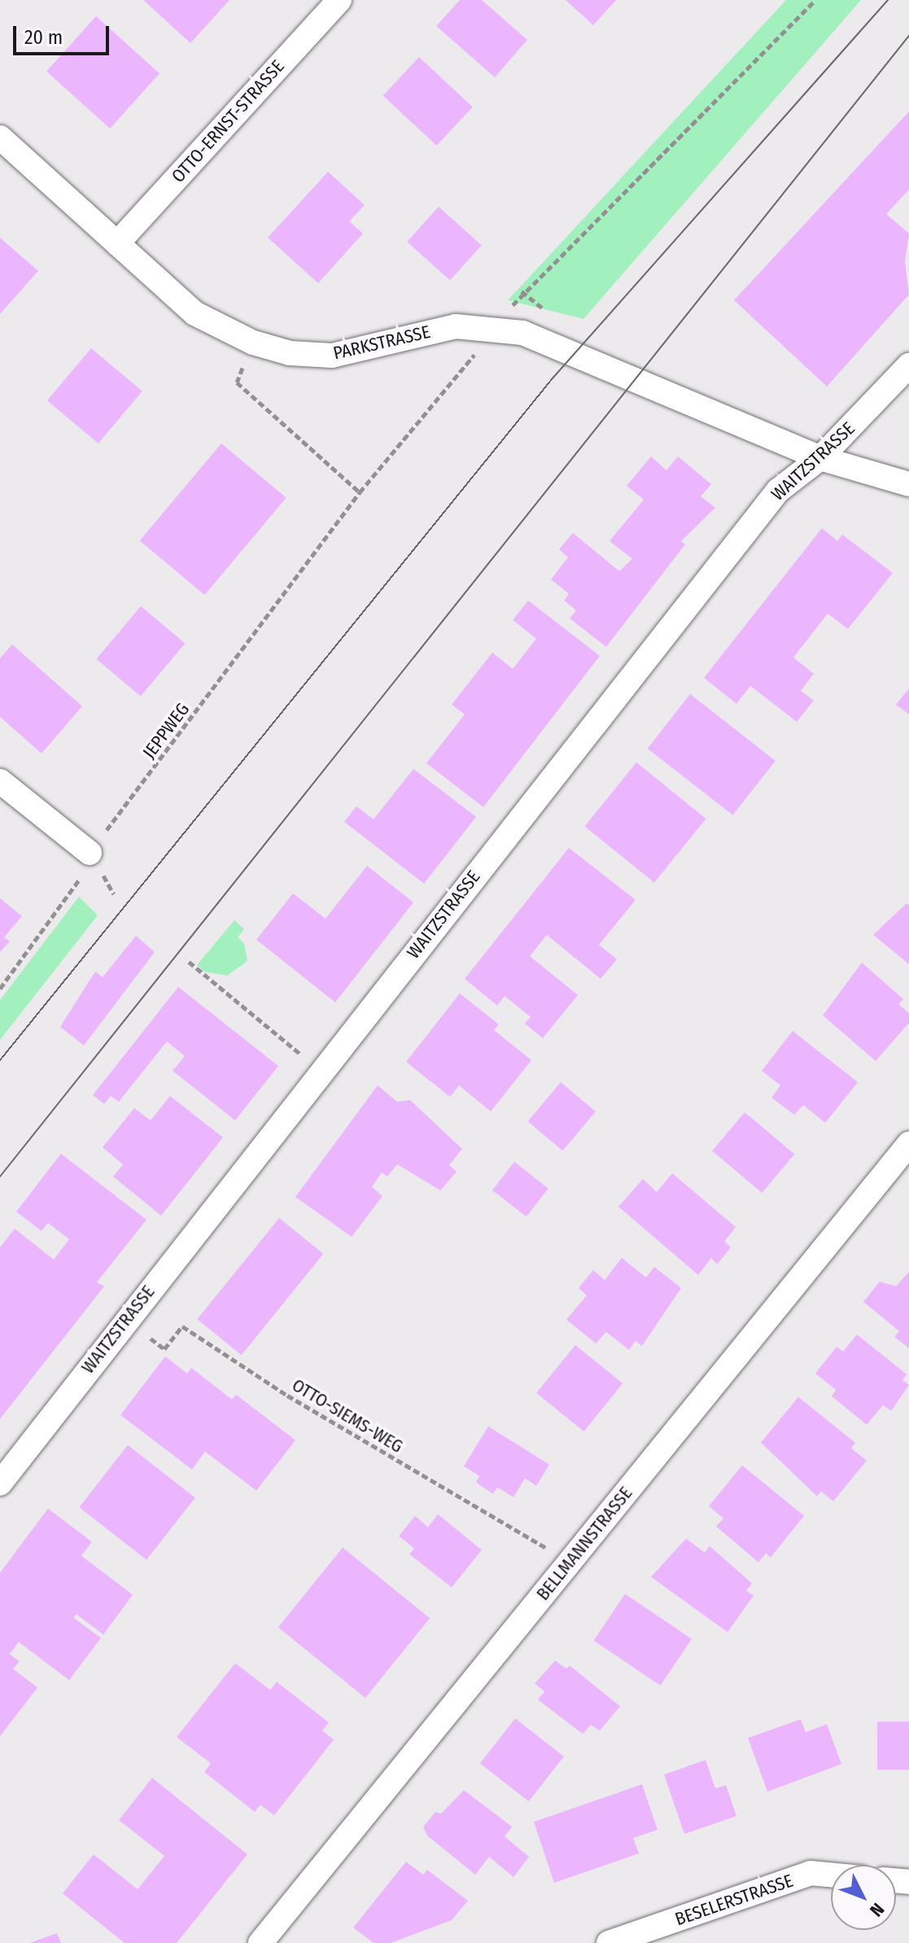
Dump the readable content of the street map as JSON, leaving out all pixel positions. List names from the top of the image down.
{
  "streets": {
    "street": [
      "OTTO-ERNST-STRASSE",
      "PARKSTRASSE",
      "WAITZSTRASSE",
      "BELLMANNSTRASSE",
      "BESELERSTRASSE"
    ],
    "path": ["JEPPWEG", "OTTO-SIEMS-WEG"]
  },
  "crossings": [
    ["OTTO-ERNST-STRASSE", "PARKSTRASSE"],
    ["PARKSTRASSE", "WAITZSTRASSE"],
    ["WAITZSTRASSE", "OTTO-SIEMS-WEG"],
    ["OTTO-SIEMS-WEG", "BELLMANNSTRASSE"]
  ],
  "scale_bar": "20 m",
  "north": "bottom right"
}
